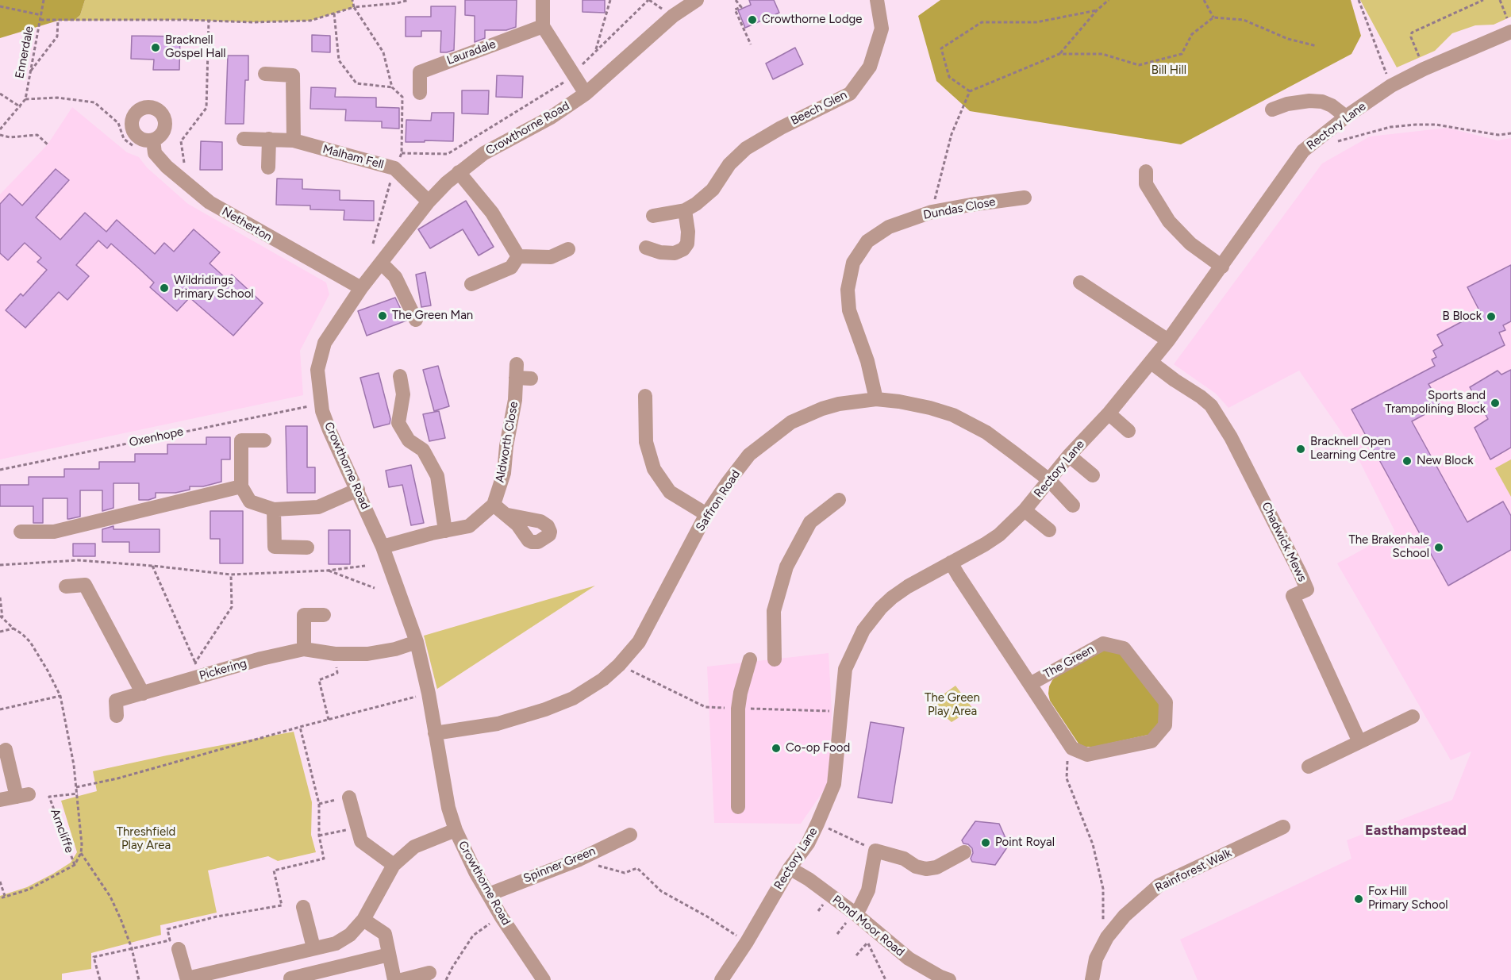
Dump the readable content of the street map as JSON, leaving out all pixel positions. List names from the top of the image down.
{
  "streets": {
    "street": [
      "Lauradale",
      "Beech Glen",
      "Rectory Lane",
      "Crowthorne Road",
      "Malham Fell",
      "Dundas Close",
      "Netherton",
      "Aldworth Close",
      "Saffron Road",
      "Chadwick Mews",
      "The Green",
      "Pickering",
      "Spinner Green",
      "Rainforest Walk",
      "Pond Moor Road"
    ],
    "path": ["Ennerdale", "Oxenhope", "Arncliffe"]
  },
  "crossings": [
    ["Rectory Lane", "Saffron Road"],
    ["Rectory Lane", "Chadwick Mews"],
    ["Rectory Lane", "The Green"],
    ["Rectory Lane", "Pond Moor Road"],
    ["Crowthorne Road", "Malham Fell"],
    ["Crowthorne Road", "Netherton"],
    ["Crowthorne Road", "Saffron Road"],
    ["Crowthorne Road", "Pickering"],
    ["Crowthorne Road", "Spinner Green"],
    ["Dundas Close", "Saffron Road"]
  ],
  "districts": ["Easthampstead"],
  "parks": ["Bill Hill", "The Green Play Area", "Threshfield Play Area"],
  "places": [
    "Crowthorne Lodge",
    "Bracknell Gospel Hall",
    "Wildridings Primary School",
    "The Green Man",
    "B Block",
    "Sports and Trampolining Block",
    "Bracknell Open Learning Centre",
    "New Block",
    "The Brakenhale School",
    "Co-op Food",
    "Point Royal",
    "Fox Hill Primary School"
  ]
}
